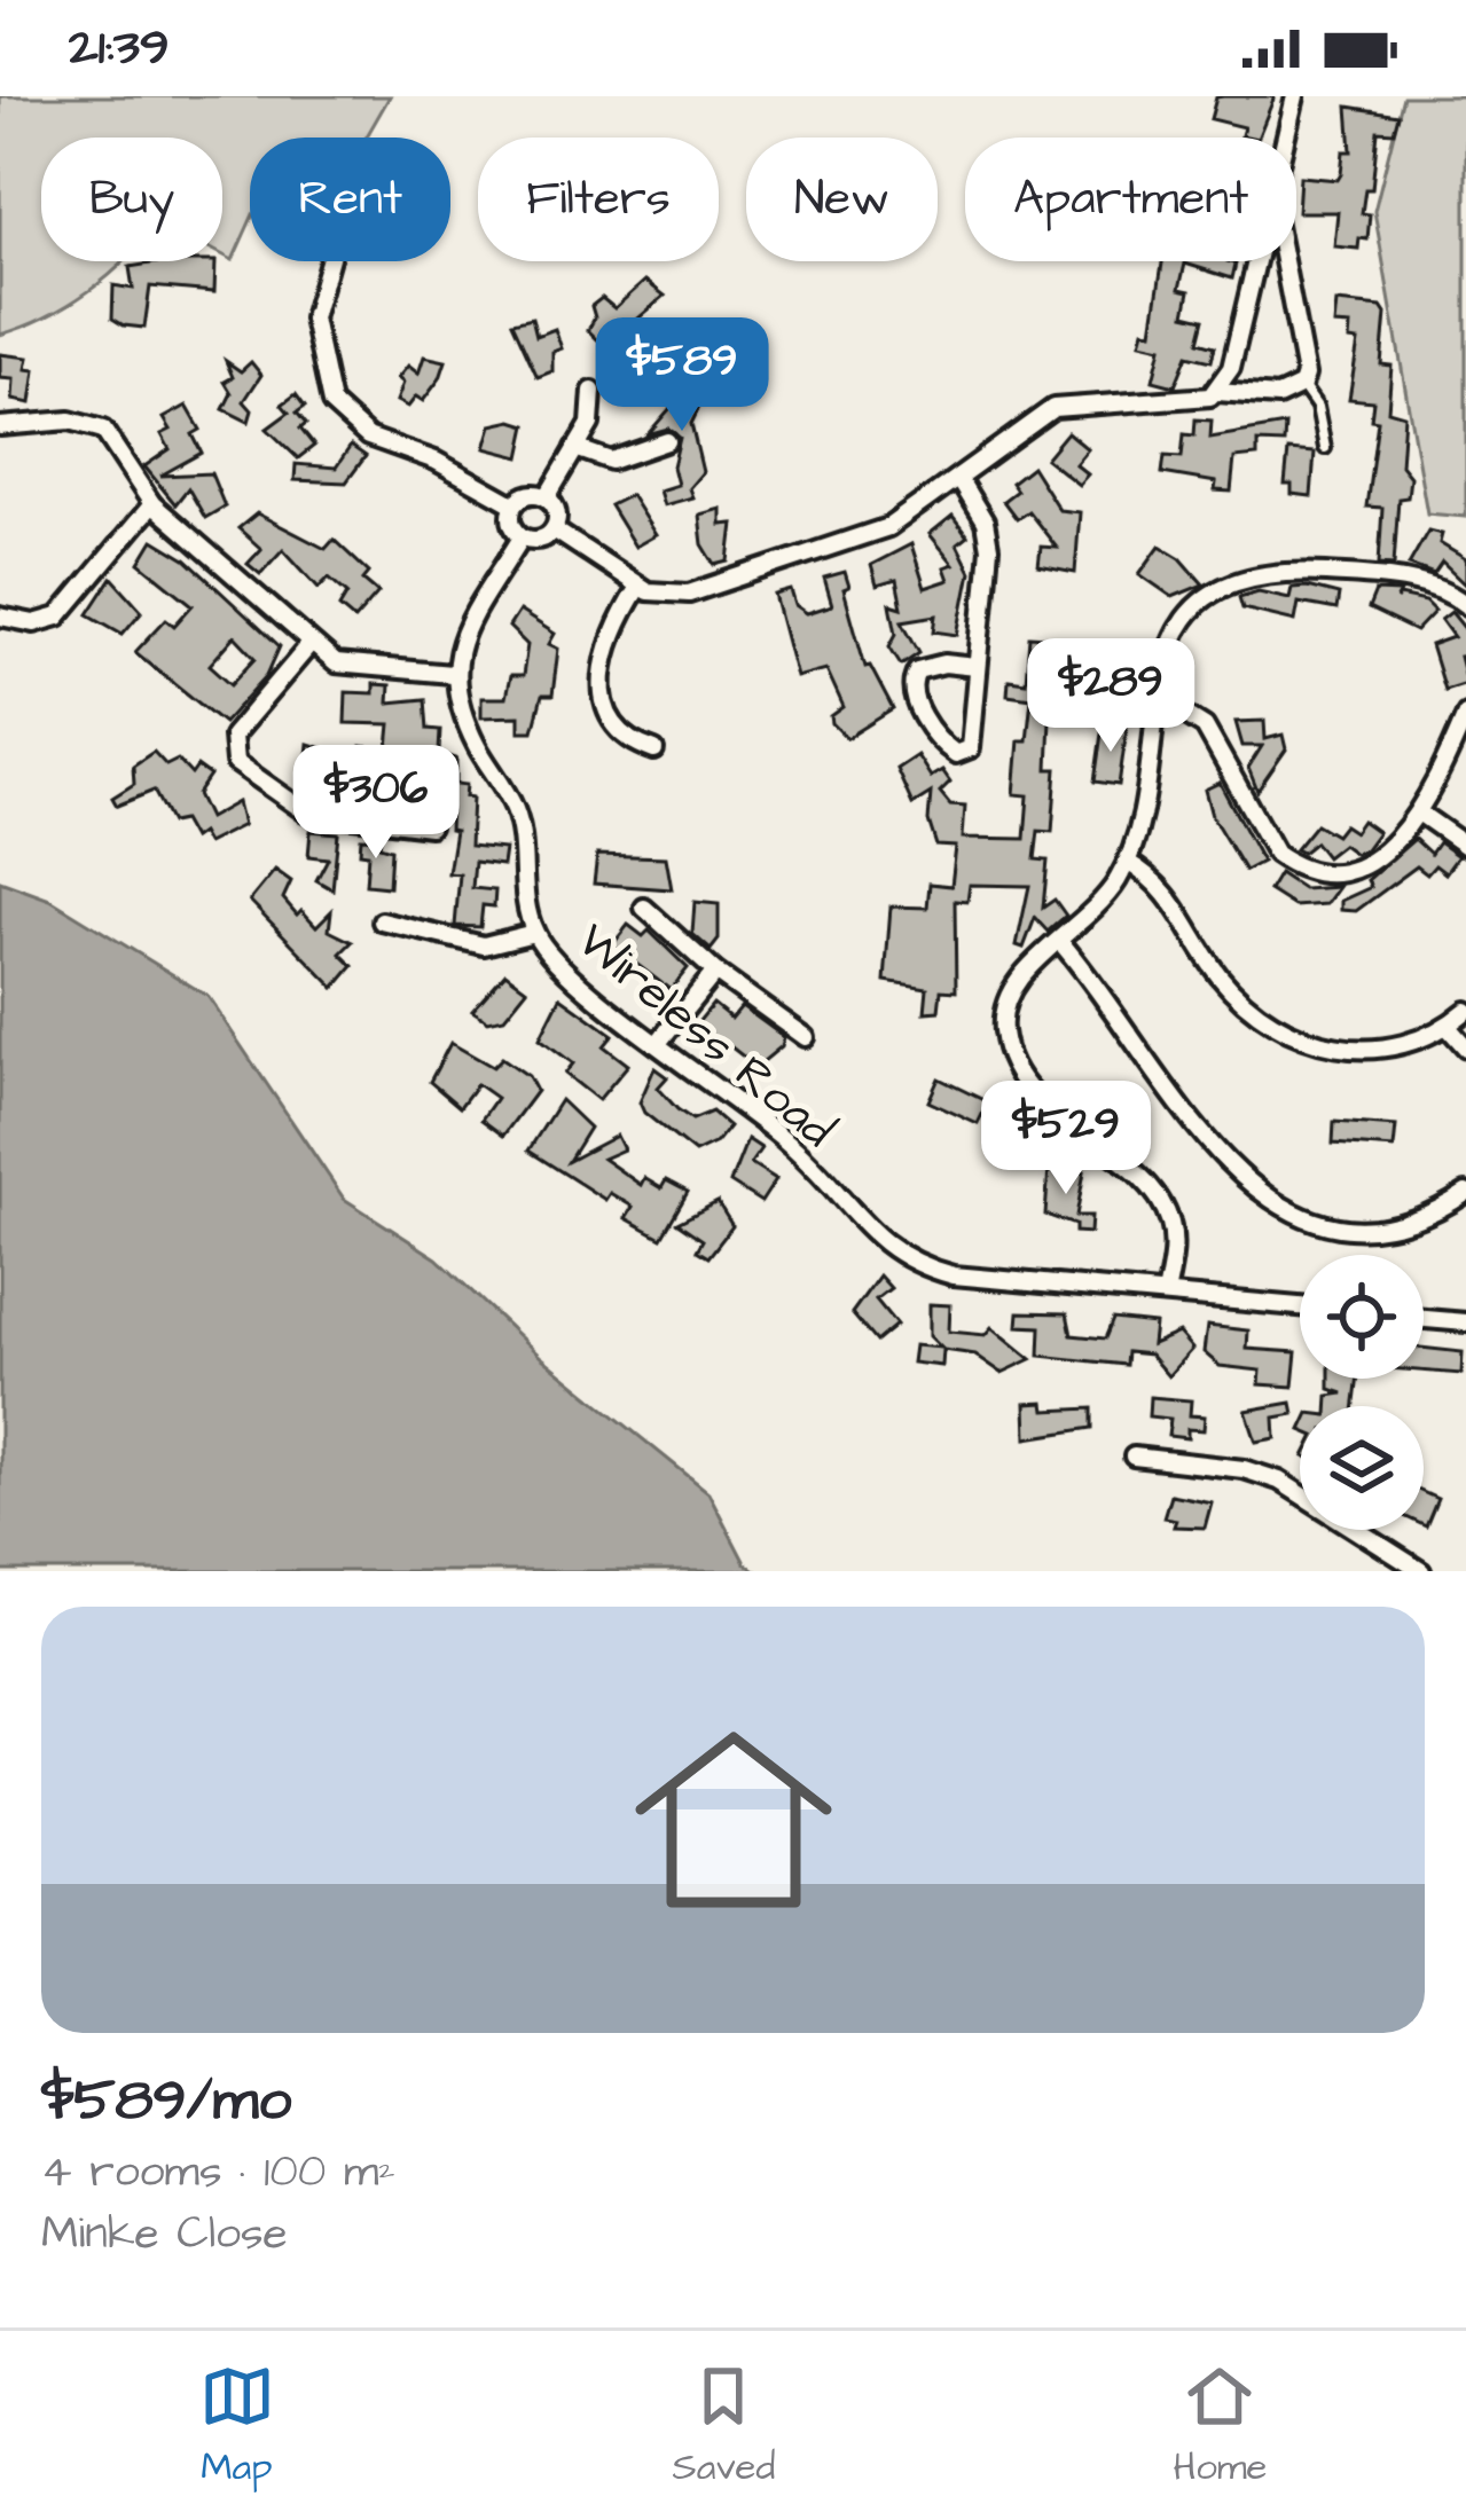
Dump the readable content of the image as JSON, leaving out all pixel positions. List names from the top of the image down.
{
  "streets": {
    "street": ["Wireless Road"]
  },
  "page": {
    "status": "21:39",
    "chip": [
      "Buy",
      "Rent",
      "Filters",
      "New",
      "Apartment"
    ],
    "price": [
      "$589",
      "$289",
      "$306",
      "$529"
    ],
    "list": [
      {
        "name": "$589/mo",
        "note": "4 rooms · 100 m² · Minke Close"
      }
    ],
    "tabs": ["Map", "Saved", "Home"]
  }
}
